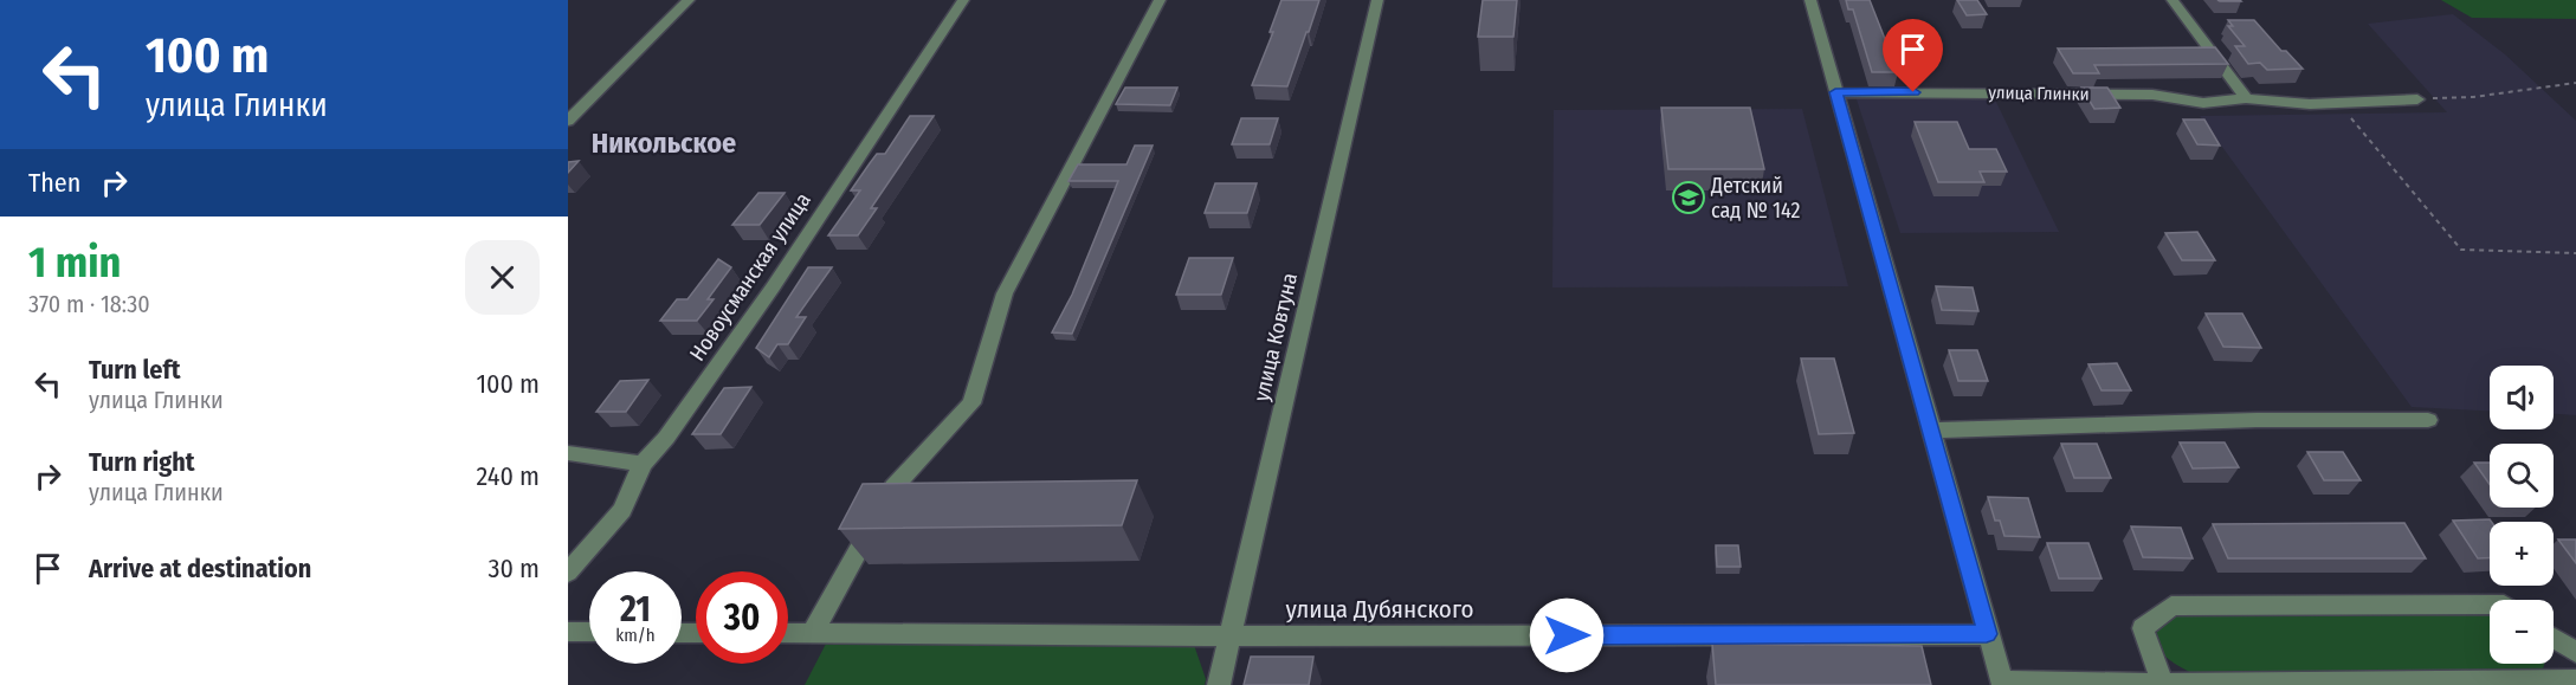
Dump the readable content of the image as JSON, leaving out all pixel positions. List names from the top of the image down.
{
  "streets": {
    "street": [
      "улица Глинки",
      "Новоусманская улица",
      "улица Ковтуна",
      "улица Дубянского"
    ]
  },
  "crossings": [
    ["улица Ковтуна", "улица Дубянского"]
  ],
  "districts": ["Никольское"],
  "places": {
    "school or university": ["Детский сад № 142"]
  },
  "page": {
    "turn": ["100 m", "улица Глинки"],
    "then": "Then",
    "heading": ["1 min", "370 m · 18:30"],
    "list": [
      {
        "name": "Turn left",
        "note": "улица Глинки",
        "value": "100 m"
      },
      {
        "name": "Turn right",
        "note": "улица Глинки",
        "value": "240 m"
      },
      {
        "name": "Arrive at destination",
        "value": "30 m"
      }
    ],
    "map_buttons": ["+", "−"],
    "speed": "21 km/h",
    "limit": "30"
  }
}
